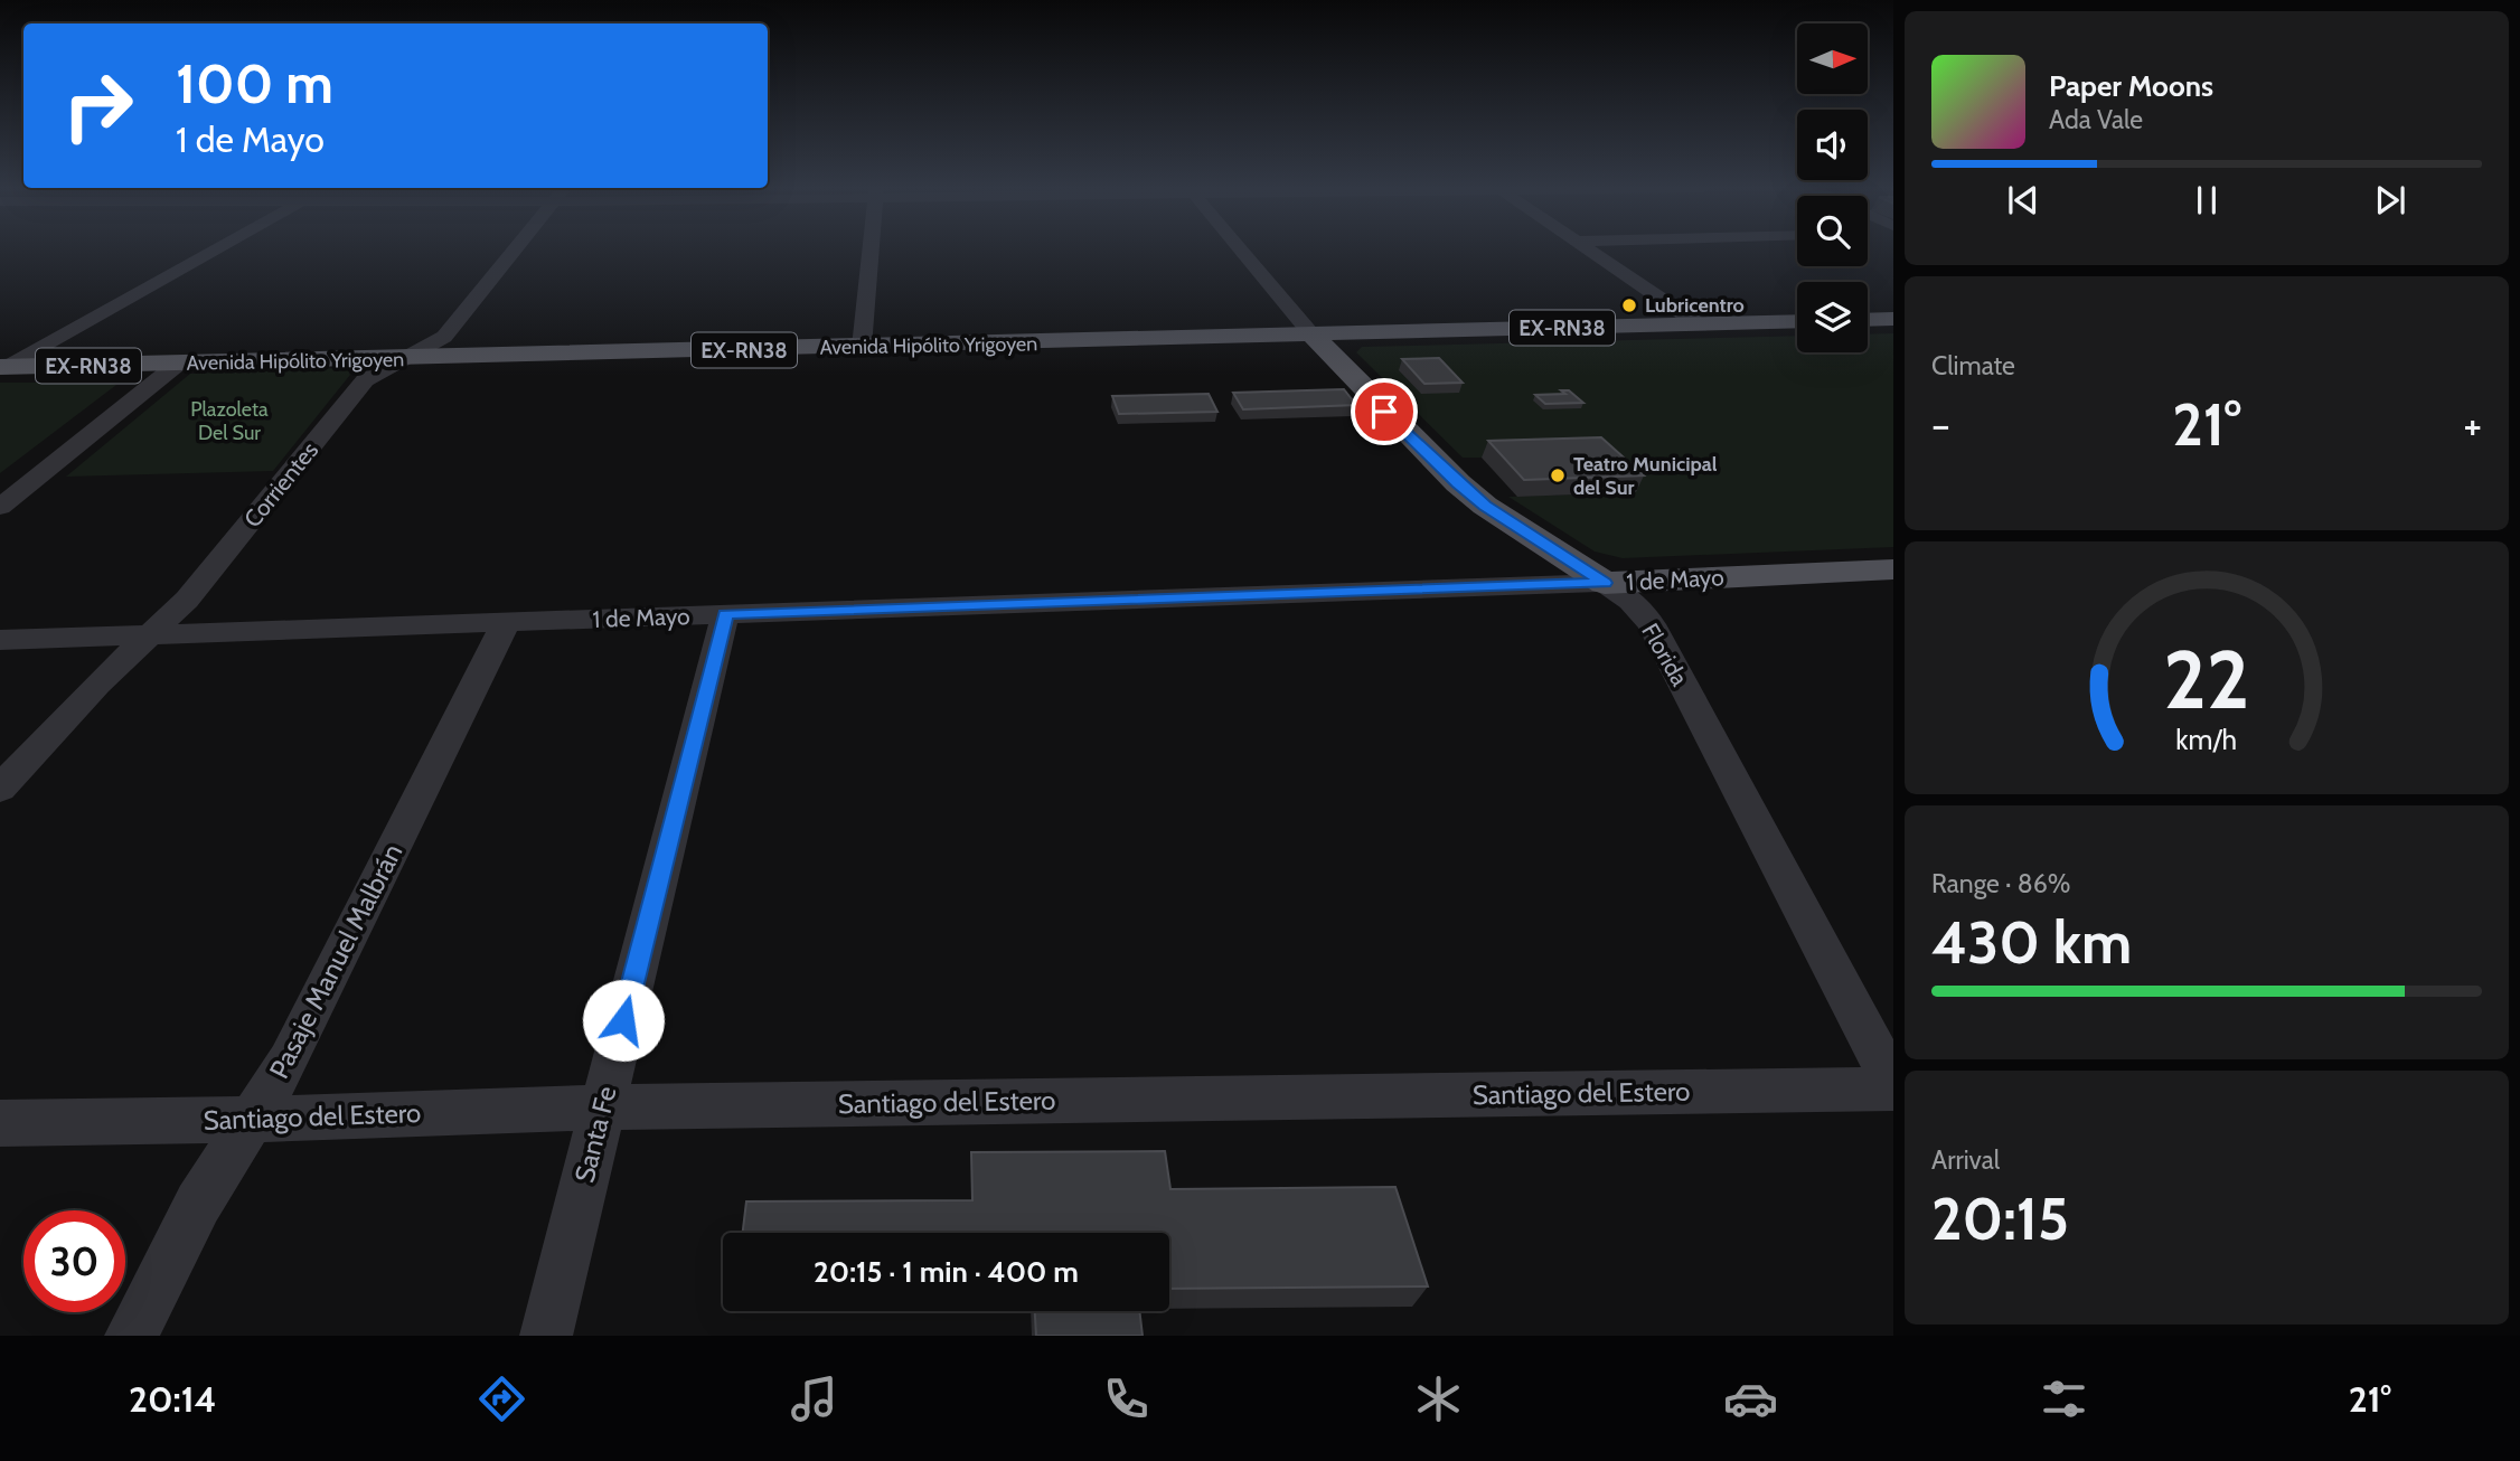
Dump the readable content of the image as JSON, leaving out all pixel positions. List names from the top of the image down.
{
  "streets": {
    "main road": [
      "EX-RN38",
      "Avenida Hipólito Yrigoyen",
      "1 de Mayo",
      "Florida"
    ],
    "street": [
      "Corrientes",
      "Pasaje Manuel Malbrán",
      "Santiago del Estero",
      "Santa Fe"
    ]
  },
  "crossings": [
    ["Avenida Hipólito Yrigoyen", "Corrientes"],
    ["Avenida Hipólito Yrigoyen", "Florida"],
    ["Corrientes", "1 de Mayo"],
    ["1 de Mayo", "Florida"],
    ["1 de Mayo", "Pasaje Manuel Malbrán"],
    ["1 de Mayo", "Santa Fe"],
    ["Florida", "Santiago del Estero"],
    ["Pasaje Manuel Malbrán", "Santiago del Estero"],
    ["Santiago del Estero", "Santa Fe"]
  ],
  "parks": ["Plazoleta Del Sur"],
  "places": ["Lubricentro", "Teatro Municipal del Sur"],
  "north": "right",
  "page": {
    "turn": ["100 m", "1 de Mayo"],
    "song": ["Paper Moons", "Ada Vale"],
    "tile": [
      "Climate",
      ["Range · 86%", "430 km"],
      ["Arrival", "20:15"]
    ],
    "heat": ["−", "21°", "+"],
    "limit": "30",
    "trip": "20:15 · 1 min · 400 m",
    "tabs": ["20:14", "21°"],
    "gauge": ["22", "km/h"]
  }
}
